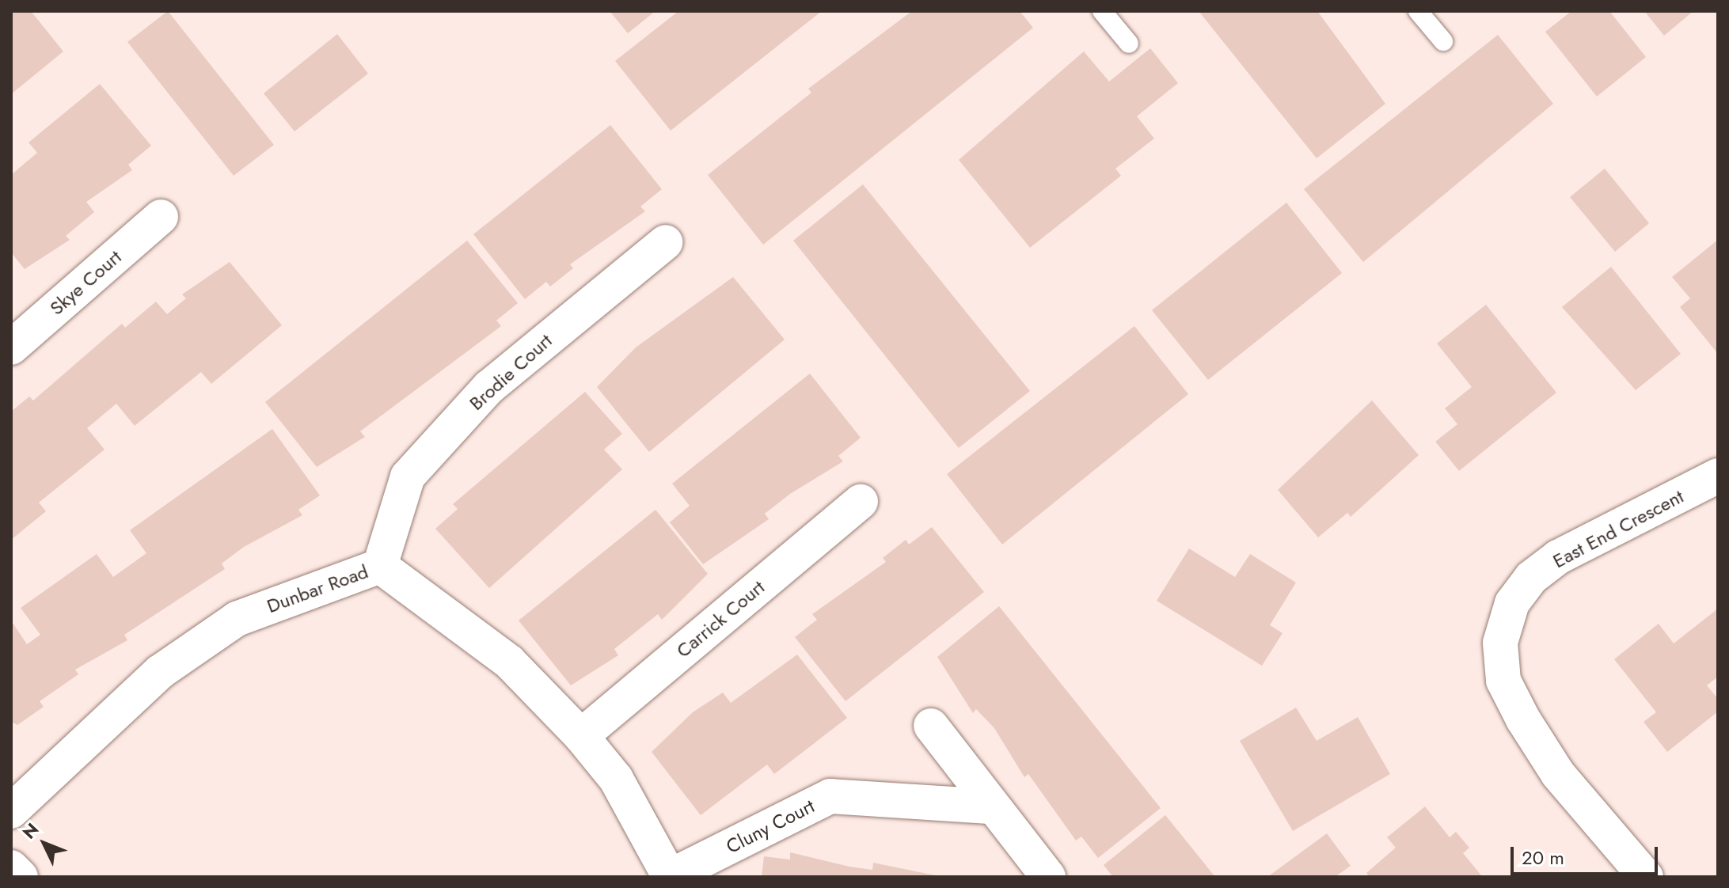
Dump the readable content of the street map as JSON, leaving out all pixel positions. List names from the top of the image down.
{
  "streets": {
    "street": [
      "Skye Court",
      "Brodie Court",
      "East End Crescent",
      "Dunbar Road",
      "Carrick Court",
      "Cluny Court"
    ]
  },
  "crossings": [
    ["Brodie Court", "Dunbar Road"],
    ["Dunbar Road", "Carrick Court"],
    ["Dunbar Road", "Cluny Court"]
  ],
  "scale_bar": "20 m",
  "north": "top left"
}
